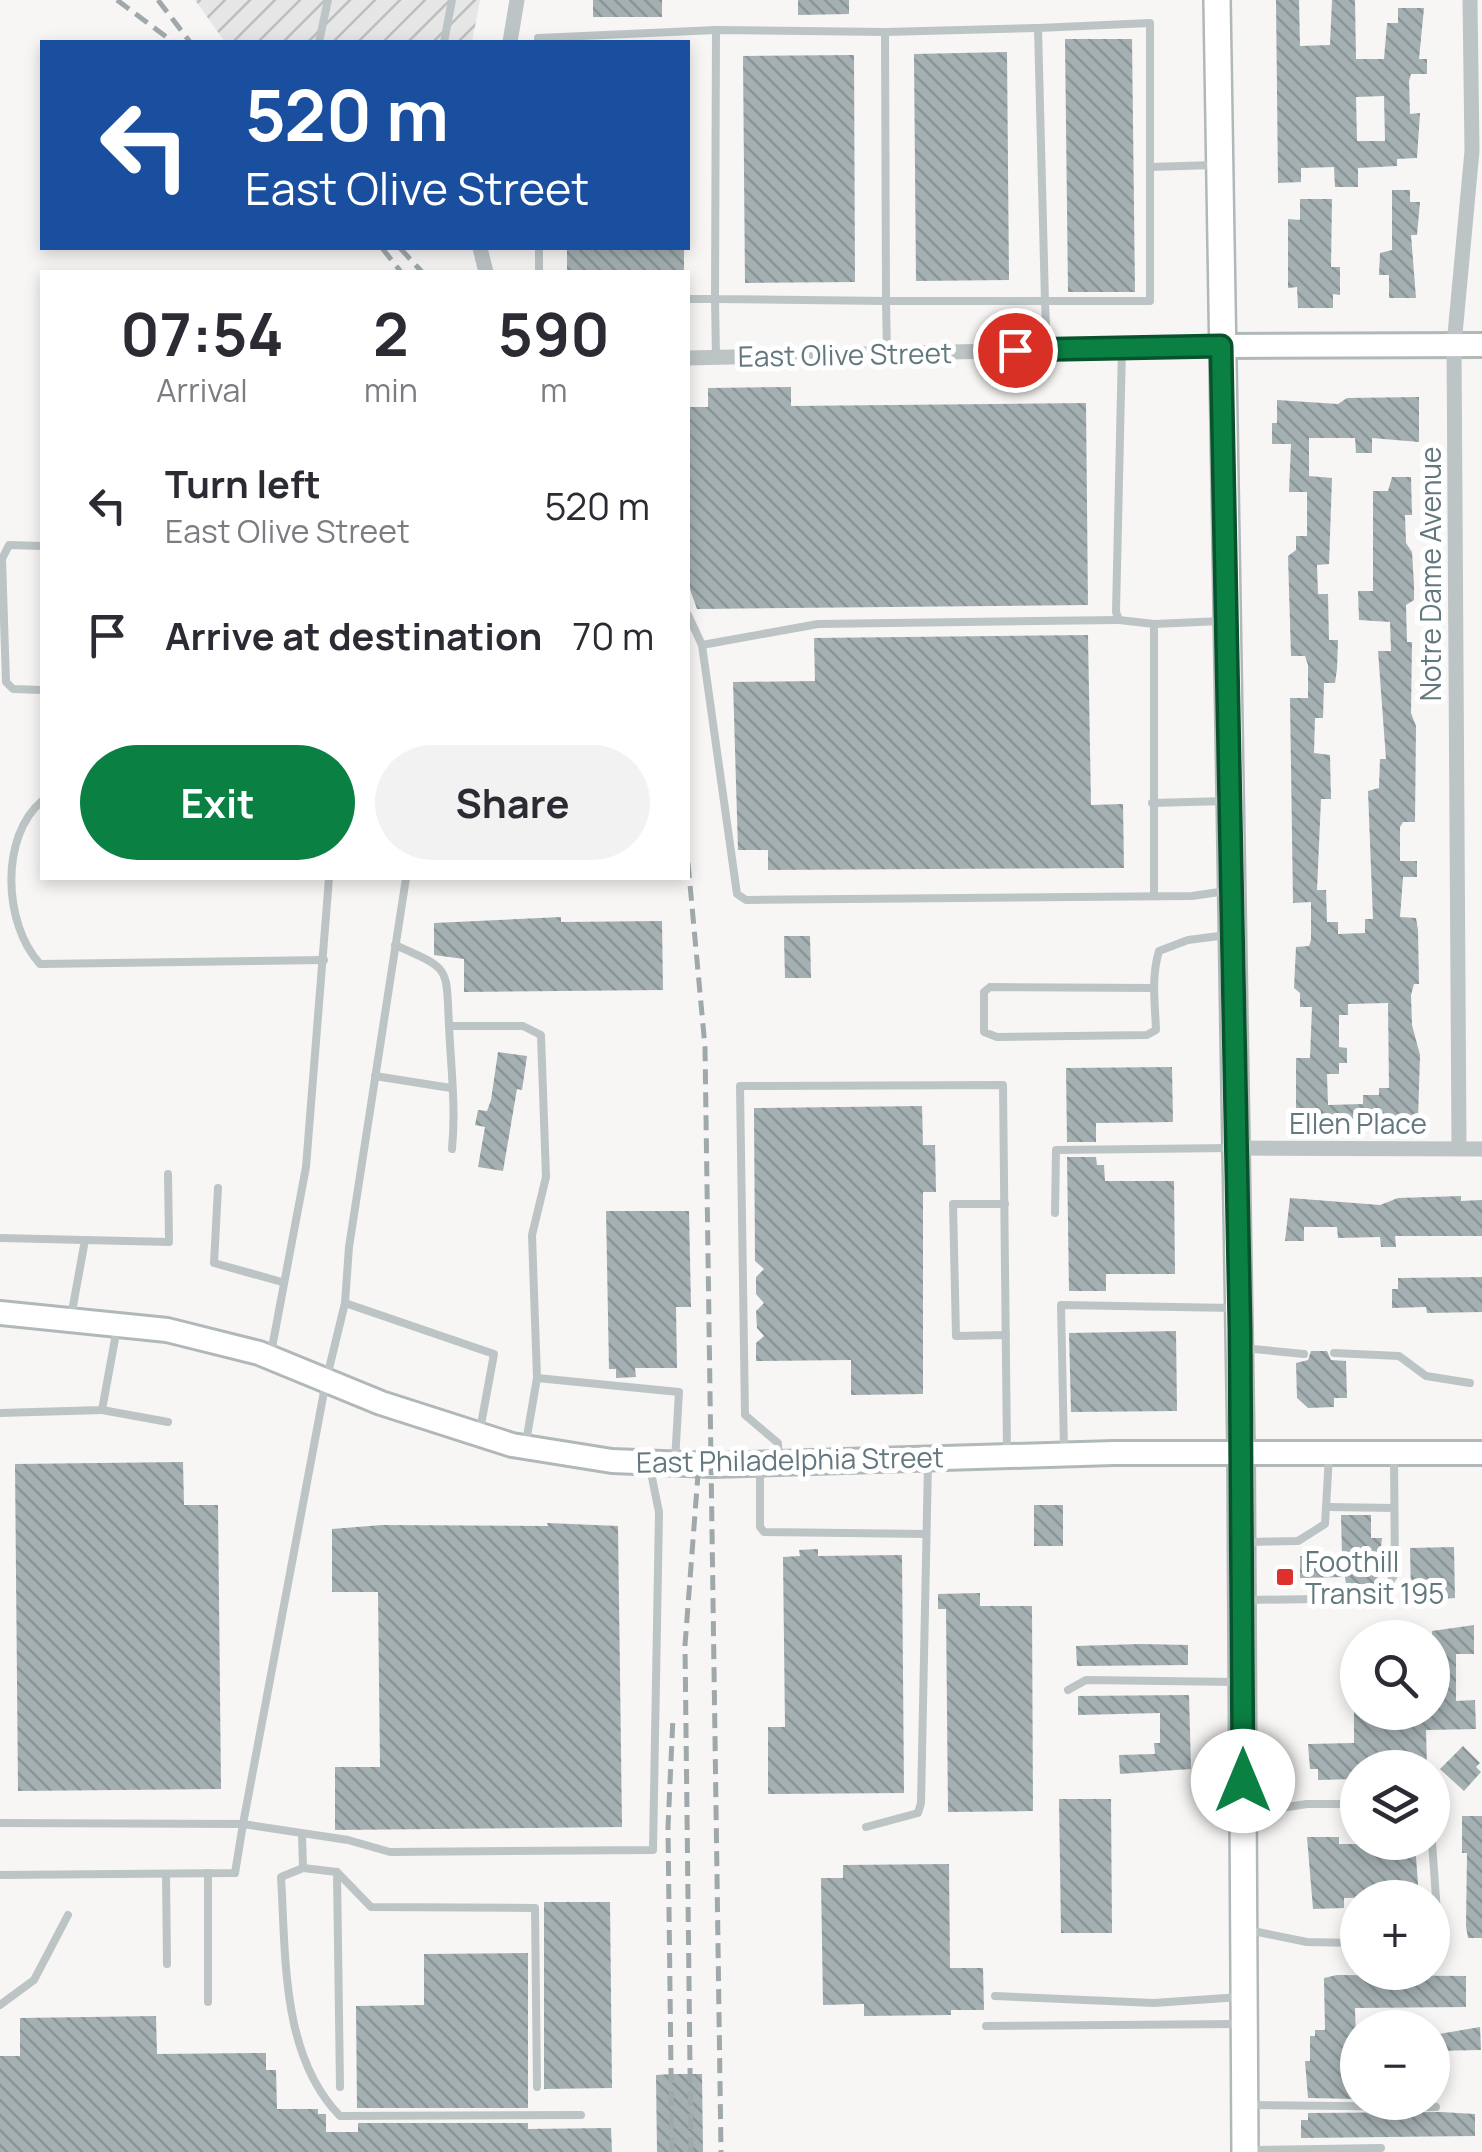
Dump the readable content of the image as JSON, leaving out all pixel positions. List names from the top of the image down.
{
  "streets": {
    "street": [
      "East Olive Street",
      "Notre Dame Avenue",
      "Ellen Place",
      "East Philadelphia Street"
    ]
  },
  "crossings": [
    ["East Olive Street", "Notre Dame Avenue"],
    ["Notre Dame Avenue", "Ellen Place"]
  ],
  "places": {
    "transit": ["Foothill Transit 195"]
  },
  "page": {
    "turn": ["520 m", "East Olive Street"],
    "eta": [
      "07:54",
      "Arrival",
      "2",
      "min",
      "590",
      "m"
    ],
    "list": [
      {
        "name": "Turn left",
        "note": "East Olive Street",
        "value": "520 m"
      },
      {
        "name": "Arrive at destination",
        "value": "70 m"
      }
    ],
    "buttons": ["Exit", "Share"],
    "map_buttons": ["+", "−"]
  }
}
